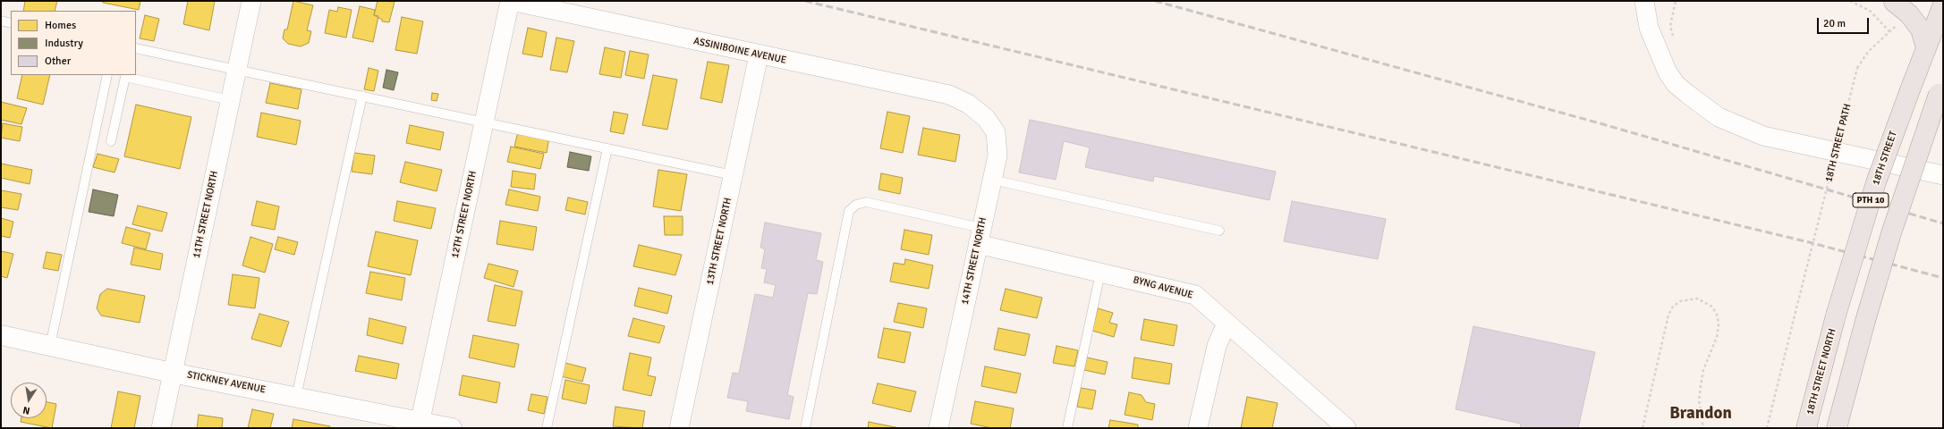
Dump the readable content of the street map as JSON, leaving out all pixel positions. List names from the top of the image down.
{
  "streets": {
    "main road": ["18TH STREET", "PTH 10", "18TH STREET NORTH"],
    "street": [
      "ASSINIBOINE AVENUE",
      "11TH STREET NORTH",
      "12TH STREET NORTH",
      "13TH STREET NORTH",
      "14TH STREET NORTH",
      "BYNG AVENUE",
      "STICKNEY AVENUE"
    ],
    "path": ["18TH STREET PATH"]
  },
  "crossings": [
    ["ASSINIBOINE AVENUE", "12TH STREET NORTH"],
    ["ASSINIBOINE AVENUE", "13TH STREET NORTH"],
    ["ASSINIBOINE AVENUE", "14TH STREET NORTH"],
    ["18TH STREET", "18TH STREET NORTH"],
    ["11TH STREET NORTH", "STICKNEY AVENUE"],
    ["12TH STREET NORTH", "STICKNEY AVENUE"],
    ["14TH STREET NORTH", "BYNG AVENUE"]
  ],
  "districts": ["Brandon"],
  "legend": ["Homes", "Industry", "Other"],
  "scale_bar": "20 m",
  "north": "bottom"
}
